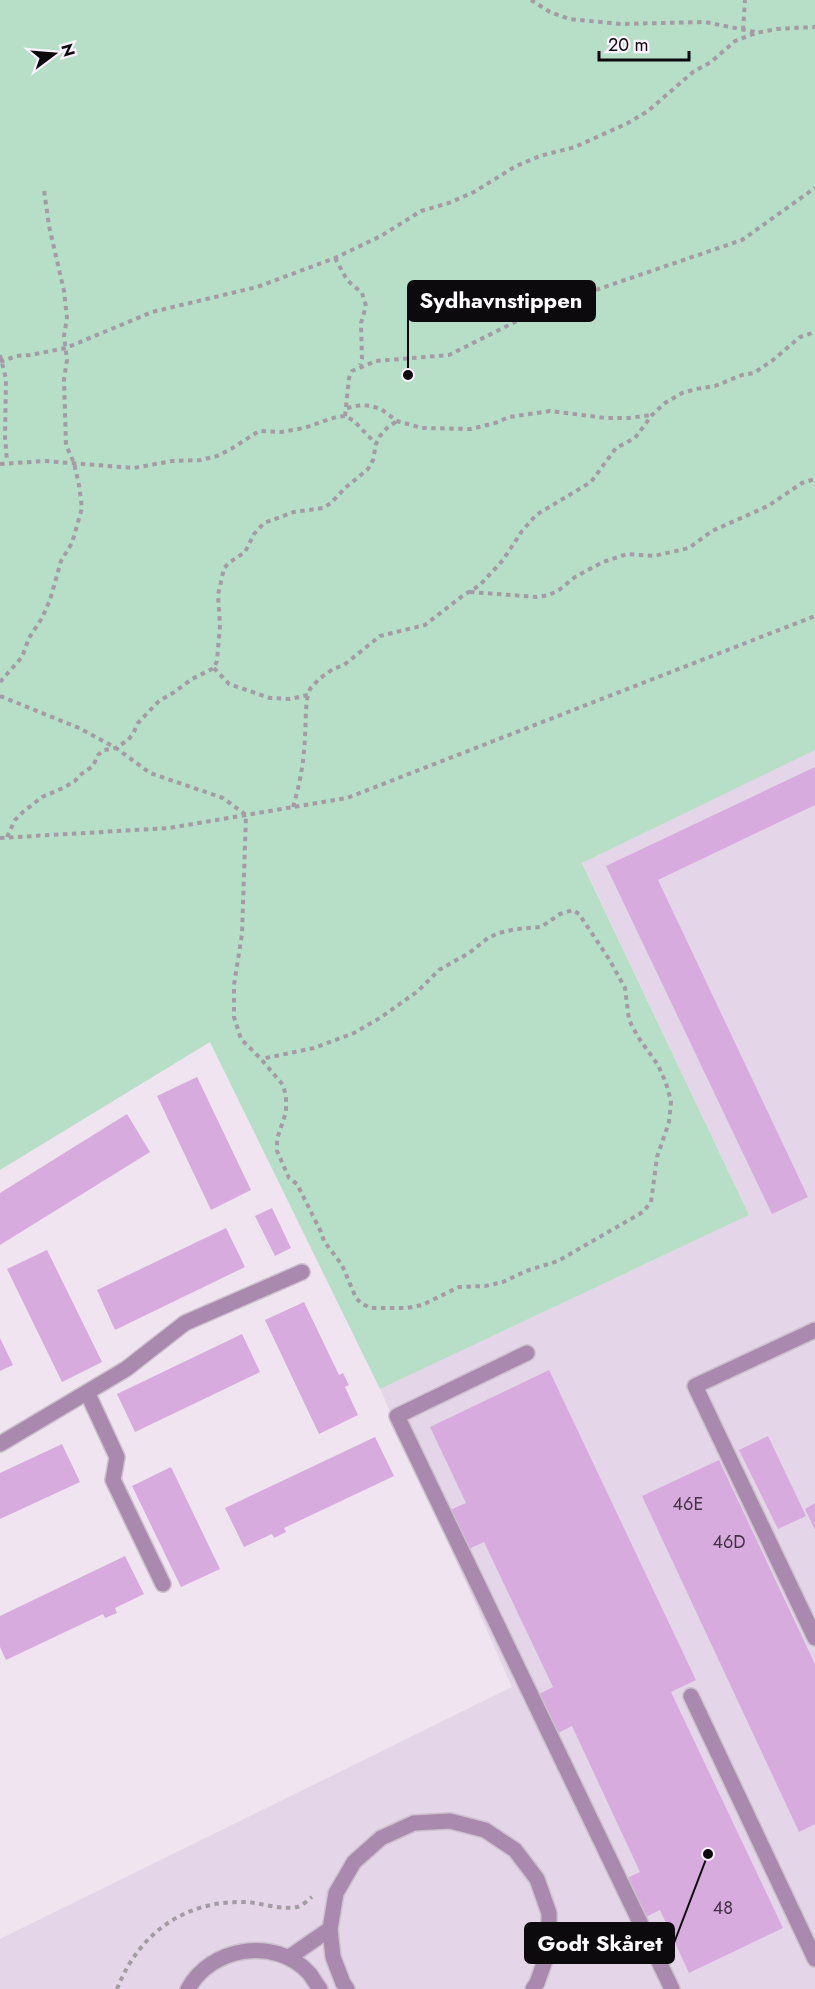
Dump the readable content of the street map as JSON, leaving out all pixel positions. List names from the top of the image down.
{
  "places": ["Sydhavnstippen", "Godt Skåret"],
  "house_numbers": ["46E", "46D", "48"],
  "scale_bar": "20 m",
  "north": "right"
}
